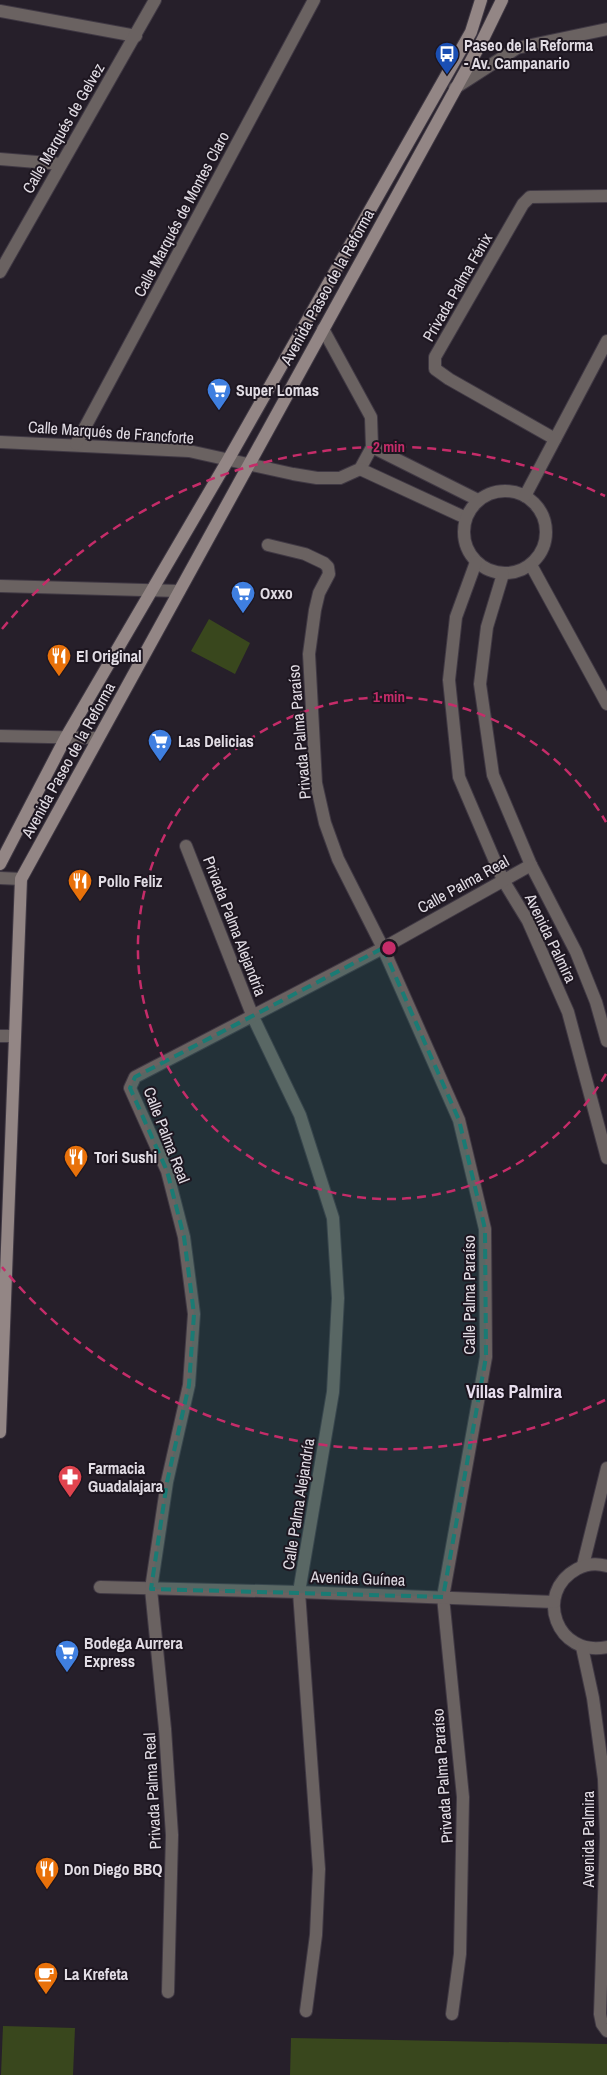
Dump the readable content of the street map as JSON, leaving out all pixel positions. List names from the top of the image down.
{
  "streets": {
    "street": [
      "Calle Marqués de Gelvez",
      "Calle Marqués de Montes Claro",
      "Avenida Paseo de la Reforma",
      "Privada Palma Fénix",
      "Calle Marqués de Francforte",
      "Privada Palma Paraíso",
      "Calle Palma Real",
      "Privada Palma Alejandría",
      "Avenida Palmira",
      "Calle Palma Paraíso",
      "Calle Palma Alejandría",
      "Avenida Guínea",
      "Privada Palma Real"
    ]
  },
  "crossings": [
    ["Calle Marqués de Montes Claro", "Calle Marqués de Francforte"],
    ["Avenida Paseo de la Reforma", "Calle Marqués de Francforte"],
    ["Privada Palma Paraíso", "Calle Palma Real"],
    ["Privada Palma Paraíso", "Calle Palma Paraíso"],
    ["Privada Palma Paraíso", "Avenida Guínea"],
    ["Calle Palma Real", "Privada Palma Alejandría"],
    ["Calle Palma Real", "Avenida Palmira"],
    ["Calle Palma Real", "Calle Palma Paraíso"],
    ["Calle Palma Real", "Calle Palma Alejandría"],
    ["Calle Palma Real", "Avenida Guínea"],
    ["Calle Palma Real", "Privada Palma Real"],
    ["Privada Palma Alejandría", "Calle Palma Alejandría"],
    ["Calle Palma Paraíso", "Avenida Guínea"],
    ["Calle Palma Alejandría", "Avenida Guínea"],
    ["Avenida Guínea", "Privada Palma Real"]
  ],
  "districts": ["Villas Palmira"],
  "places": {
    "bus stop": ["Paseo de la Reforma - Av. Campanario"],
    "supermarket": [
      "Super Lomas",
      "Oxxo",
      "Las Delicias",
      "Bodega Aurrera Express"
    ],
    "restaurant": [
      "El Original",
      "Pollo Feliz",
      "Tori Sushi",
      "Don Diego BBQ"
    ],
    "pharmacy": ["Farmacia Guadalajara"],
    "cafe": ["La Krefeta"]
  },
  "rings": ["2 min", "1 min"]
}
